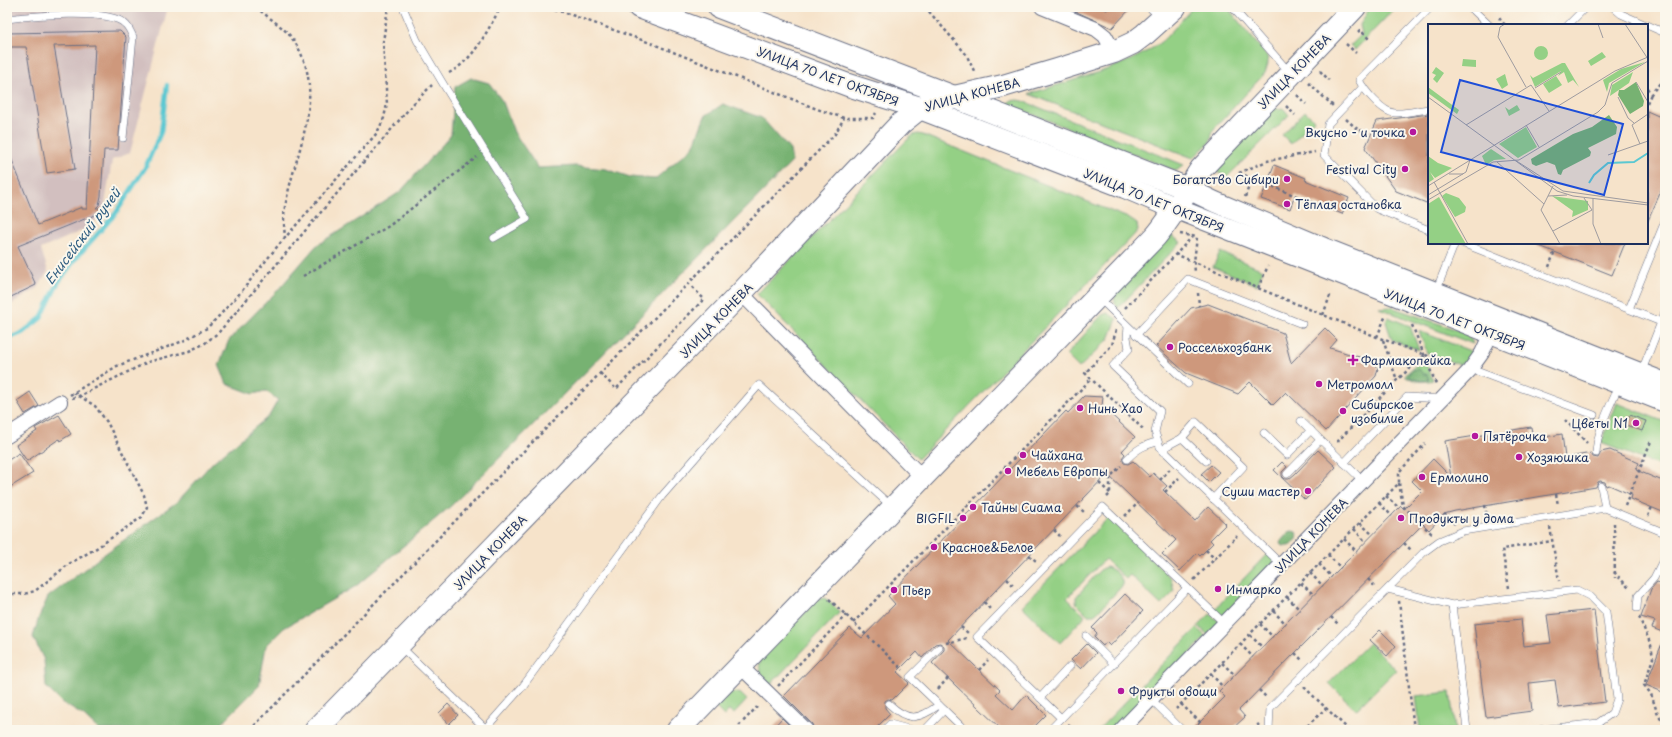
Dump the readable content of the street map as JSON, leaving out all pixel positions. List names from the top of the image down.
{
  "streets": {
    "main road": ["УЛИЦА КОНЕВА", "УЛИЦА 70 ЛЕТ ОКТЯБРЯ"]
  },
  "crossings": [
    ["УЛИЦА КОНЕВА", "УЛИЦА 70 ЛЕТ ОКТЯБРЯ"]
  ],
  "water": ["Енисейский ручей"],
  "places": {
    "other": [
      "Вкусно - и точка",
      "Festival City",
      "Богатство Сибири",
      "Тёплая остановка",
      "Россельхозбанк",
      "Метромолл",
      "Нинь Хао",
      "Сибирское изобилие",
      "Цветы N1",
      "Пятёрочка",
      "Чайхана",
      "Хозяюшка",
      "Мебель Европы",
      "Ермолино",
      "Суши мастер",
      "Тайны Сиама",
      "BIGFIL",
      "Продукты у дома",
      "Красное&Белое",
      "Инмарко",
      "Пьер",
      "Фрукты овощи"
    ],
    "health": ["Фармакопейка"]
  }
}
